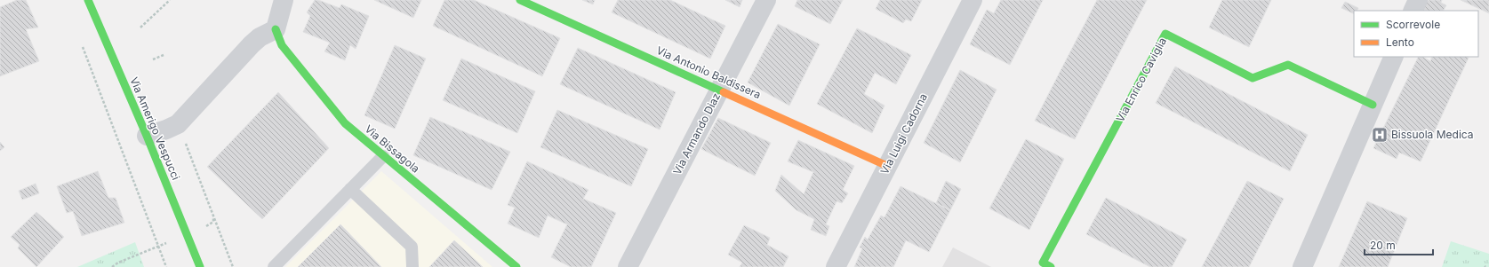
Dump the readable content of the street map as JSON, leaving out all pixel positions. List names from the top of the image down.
{
  "streets": {
    "street": [
      "Via Antonio Baldissera",
      "Via Enrico Caviglia",
      "Via Amerigo Vespucci",
      "Via Armando Diaz",
      "Via Luigi Cadorna",
      "Via Bissagola"
    ]
  },
  "crossings": [
    ["Via Antonio Baldissera", "Via Armando Diaz"],
    ["Via Antonio Baldissera", "Via Luigi Cadorna"]
  ],
  "places": {
    "hospital": ["Bissuola Medica"]
  },
  "legend": ["Scorrevole", "Lento"],
  "scale_bar": "20 m"
}
